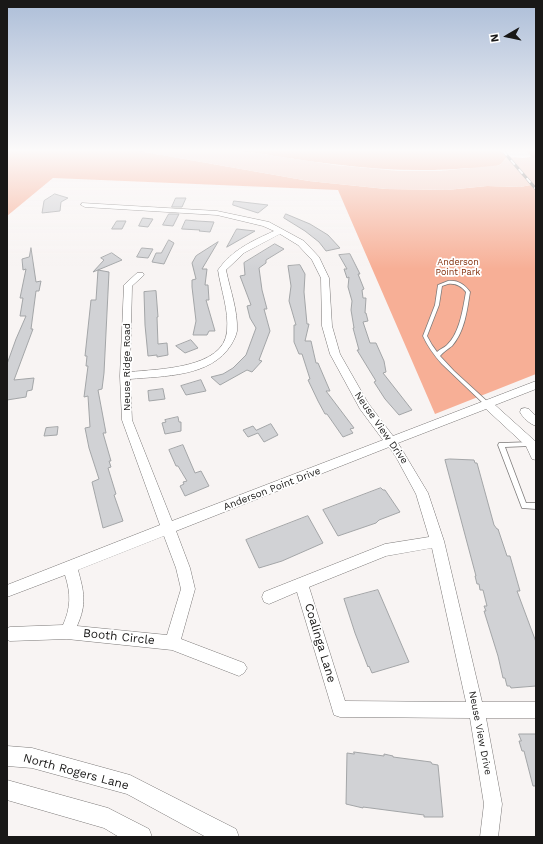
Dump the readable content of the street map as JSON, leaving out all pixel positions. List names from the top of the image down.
{
  "streets": {
    "street": [
      "Neuse Ridge Road",
      "Neuse View Drive",
      "Anderson Point Drive",
      "Booth Circle",
      "Coalinga Lane",
      "North Rogers Lane"
    ]
  },
  "crossings": [
    ["Neuse Ridge Road", "Anderson Point Drive"],
    ["Neuse View Drive", "Anderson Point Drive"],
    ["Neuse View Drive", "Coalinga Lane"],
    ["Anderson Point Drive", "Booth Circle"]
  ],
  "parks": ["Anderson Point Park"],
  "north": "left"
}
